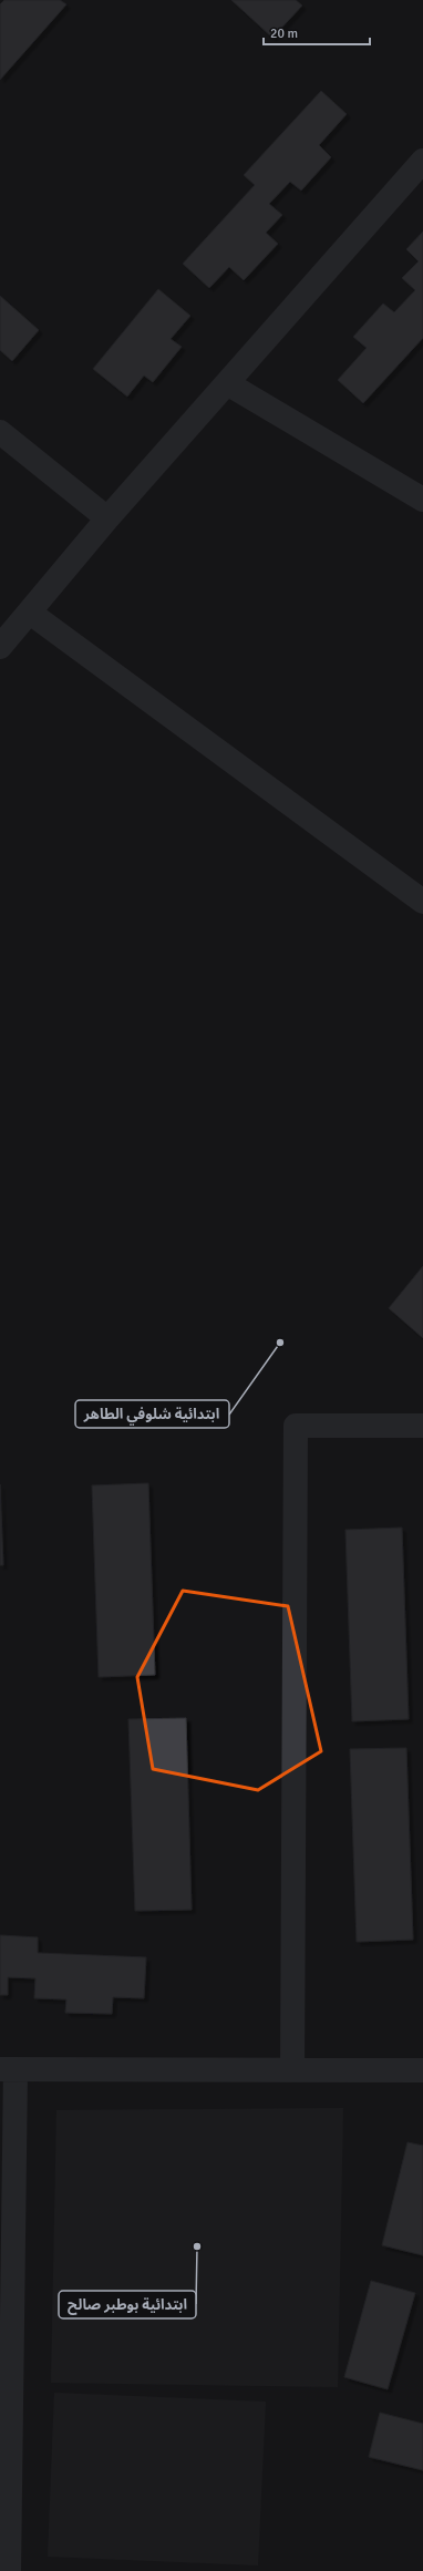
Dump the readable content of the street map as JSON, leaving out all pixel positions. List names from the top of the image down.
{
  "places": ["ابتدائية شلوفي الطاهر", "ابتدائية بوطبر صالح"],
  "scale_bar": "20 m"
}
